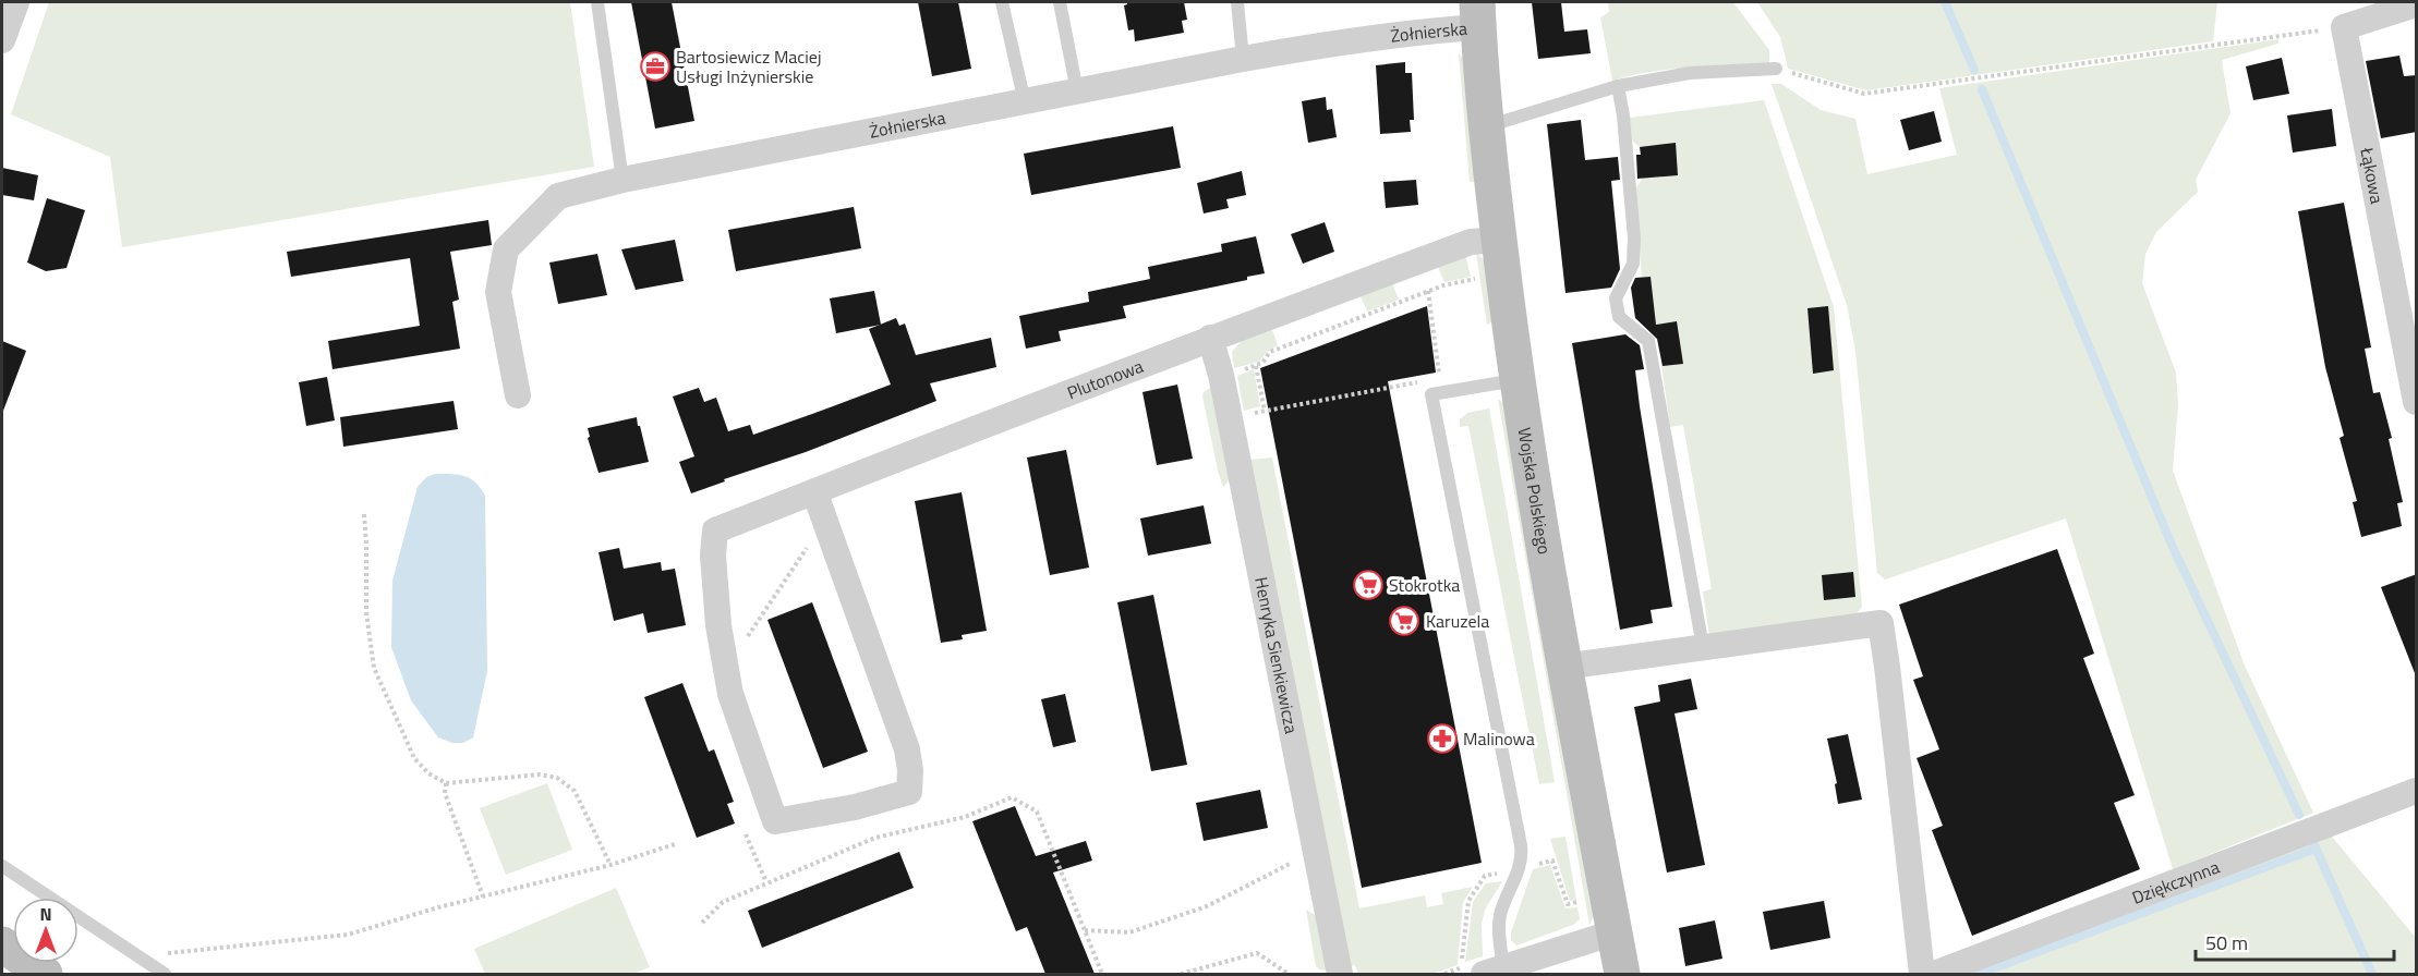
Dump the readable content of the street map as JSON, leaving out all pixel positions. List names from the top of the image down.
{
  "streets": {
    "street": [
      "Żołnierska",
      "Łąkowa",
      "Plutonowa",
      "Wojska Polskiego",
      "Henryka Sienkiewicza",
      "Dziękczynna"
    ]
  },
  "crossings": [
    ["Żołnierska", "Wojska Polskiego"],
    ["Plutonowa", "Wojska Polskiego"],
    ["Plutonowa", "Henryka Sienkiewicza"]
  ],
  "places": {
    "office": ["Bartosiewicz Maciej Usługi Inżynierskie"],
    "supermarket": ["Stokrotka", "Karuzela"],
    "pharmacy": ["Malinowa"]
  },
  "scale_bar": "50 m",
  "north": "top"
}
